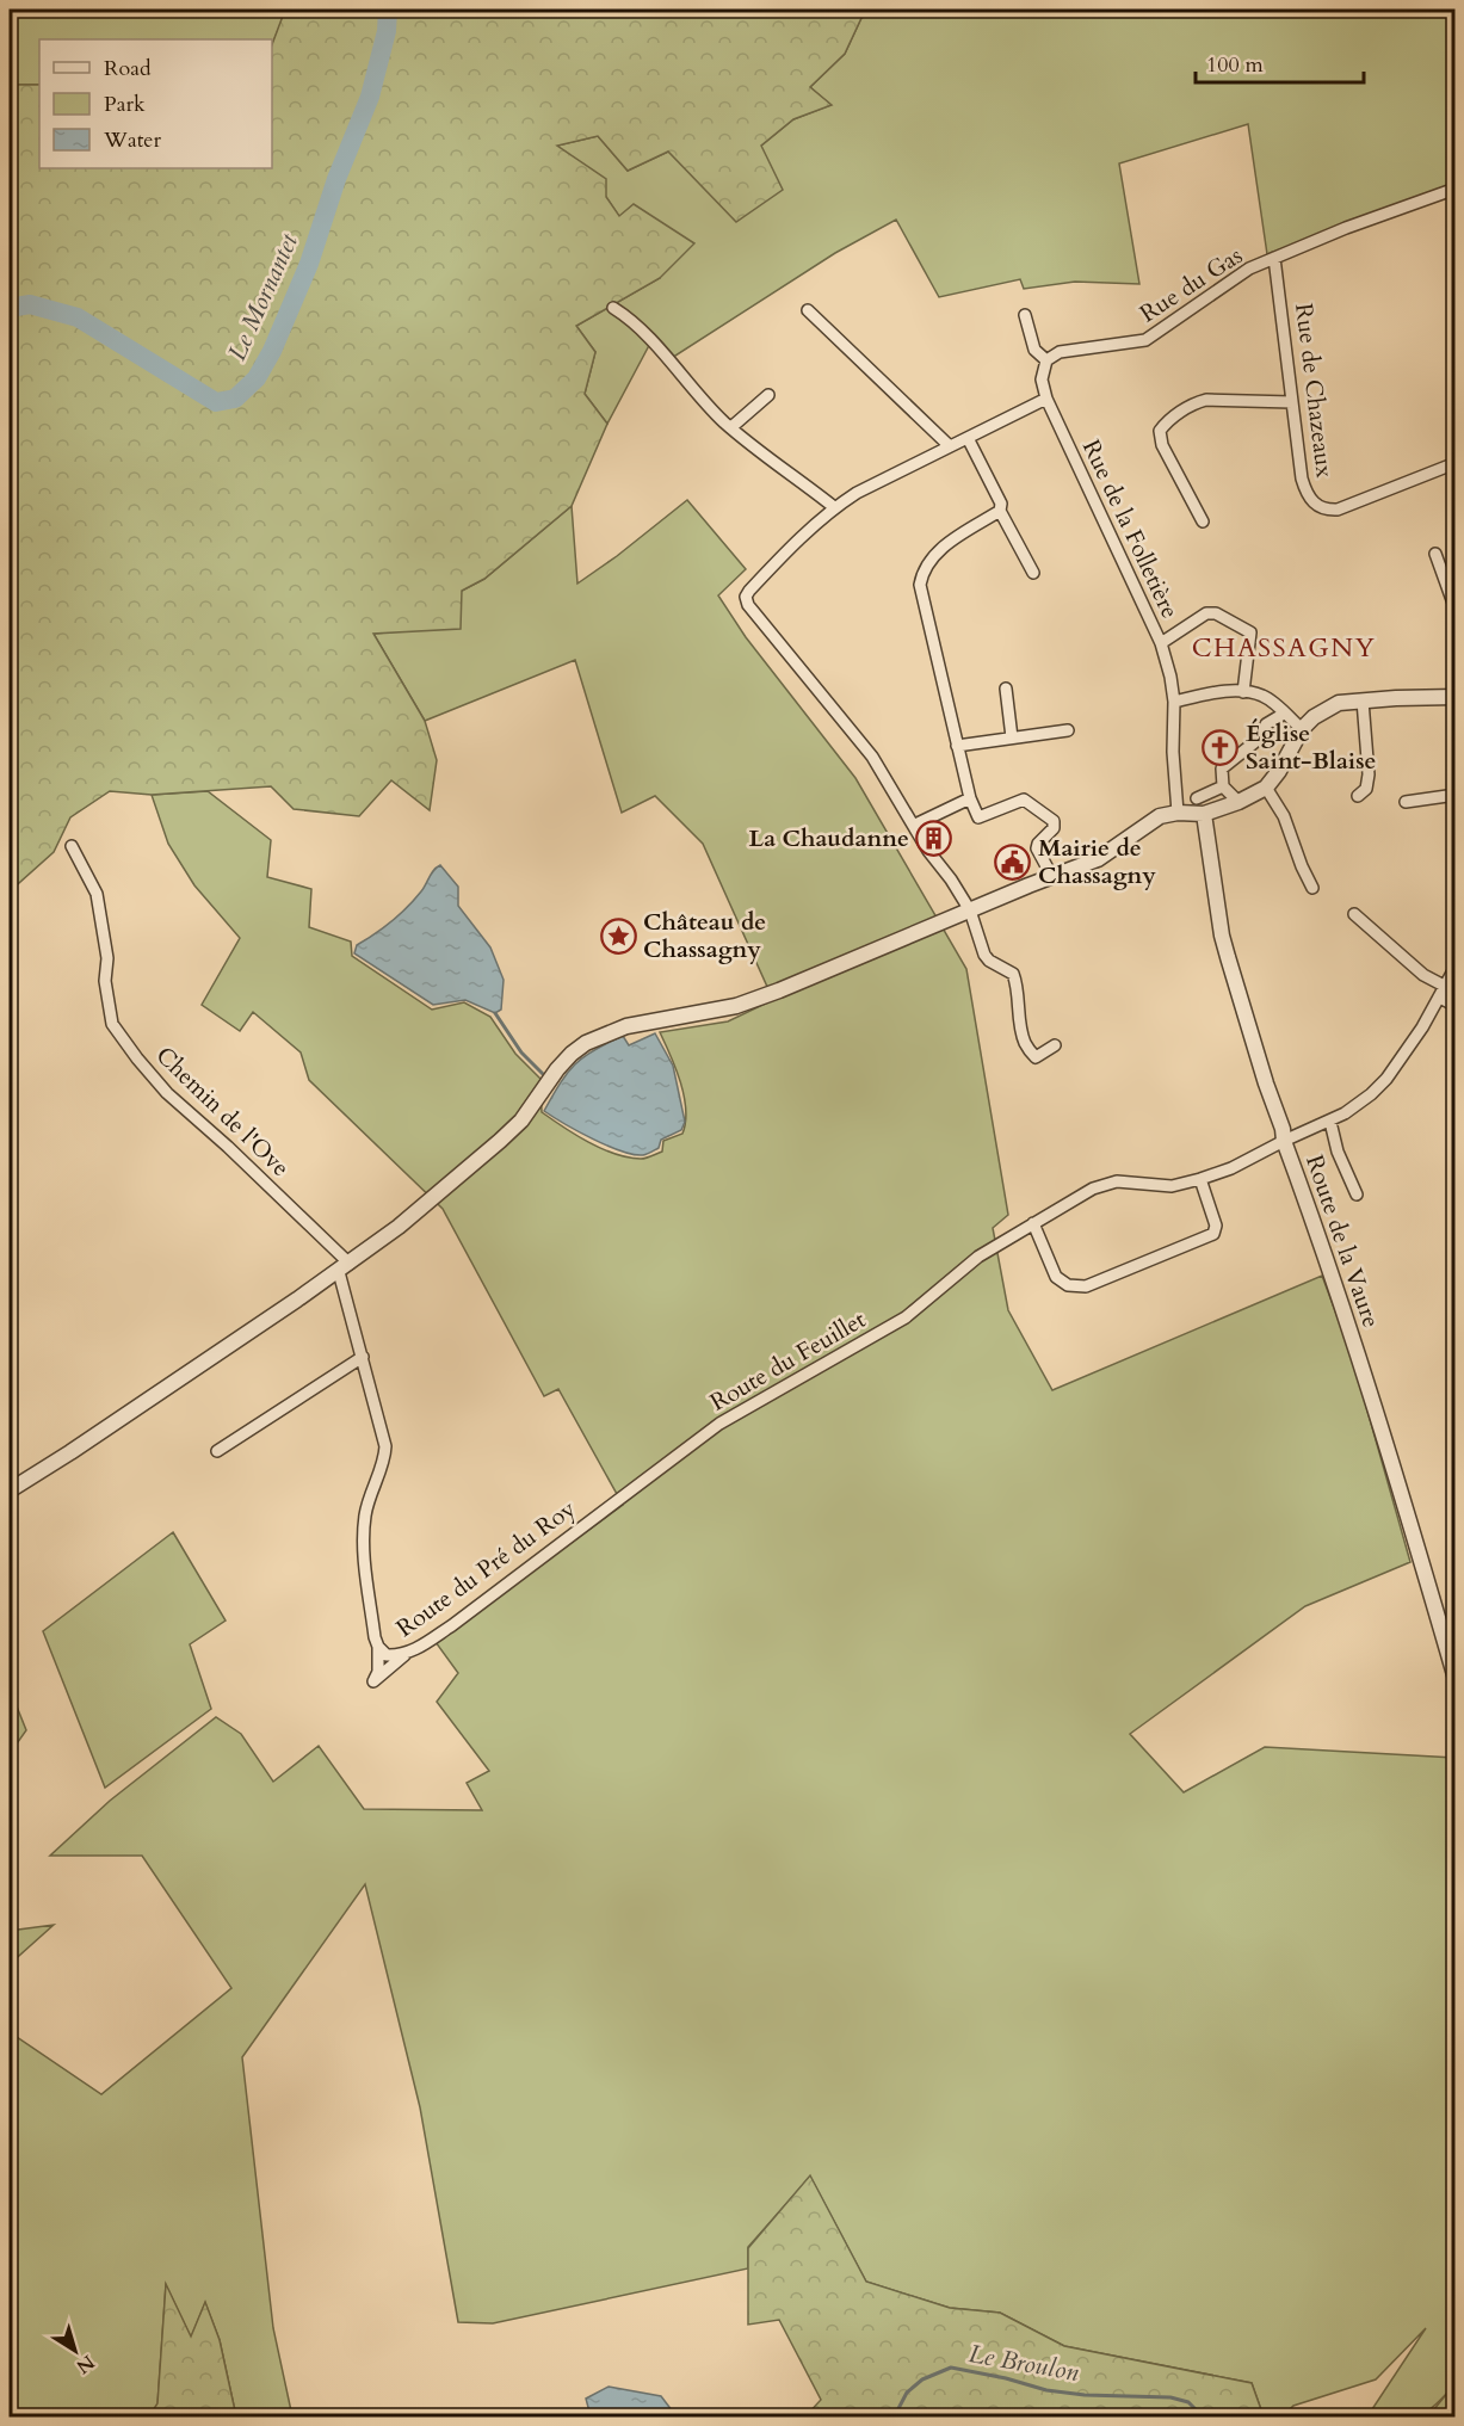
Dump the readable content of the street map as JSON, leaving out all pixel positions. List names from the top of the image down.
{
  "streets": {
    "street": [
      "Rue du Gas",
      "Rue de Chazeaux",
      "Rue de la Folletière",
      "Chemin de l'Ove",
      "Route de la Vaure",
      "Route du Feuillet",
      "Route du Pré du Roy"
    ]
  },
  "crossings": [
    ["Rue du Gas", "Rue de Chazeaux"],
    ["Rue du Gas", "Rue de la Folletière"],
    ["Chemin de l'Ove", "Route du Pré du Roy"],
    ["Route de la Vaure", "Route du Feuillet"],
    ["Route du Feuillet", "Route du Pré du Roy"]
  ],
  "districts": ["CHASSAGNY"],
  "water": ["Le Mornantet", "Le Broulon"],
  "places": {
    "church": ["Église Saint-Blaise"],
    "building": ["La Chaudanne"],
    "public building": ["Mairie de Chassagny"],
    "place": ["Château de Chassagny"]
  },
  "legend": ["Road", "Park", "Water"],
  "scale_bar": "100 m",
  "north": "bottom right"
}
